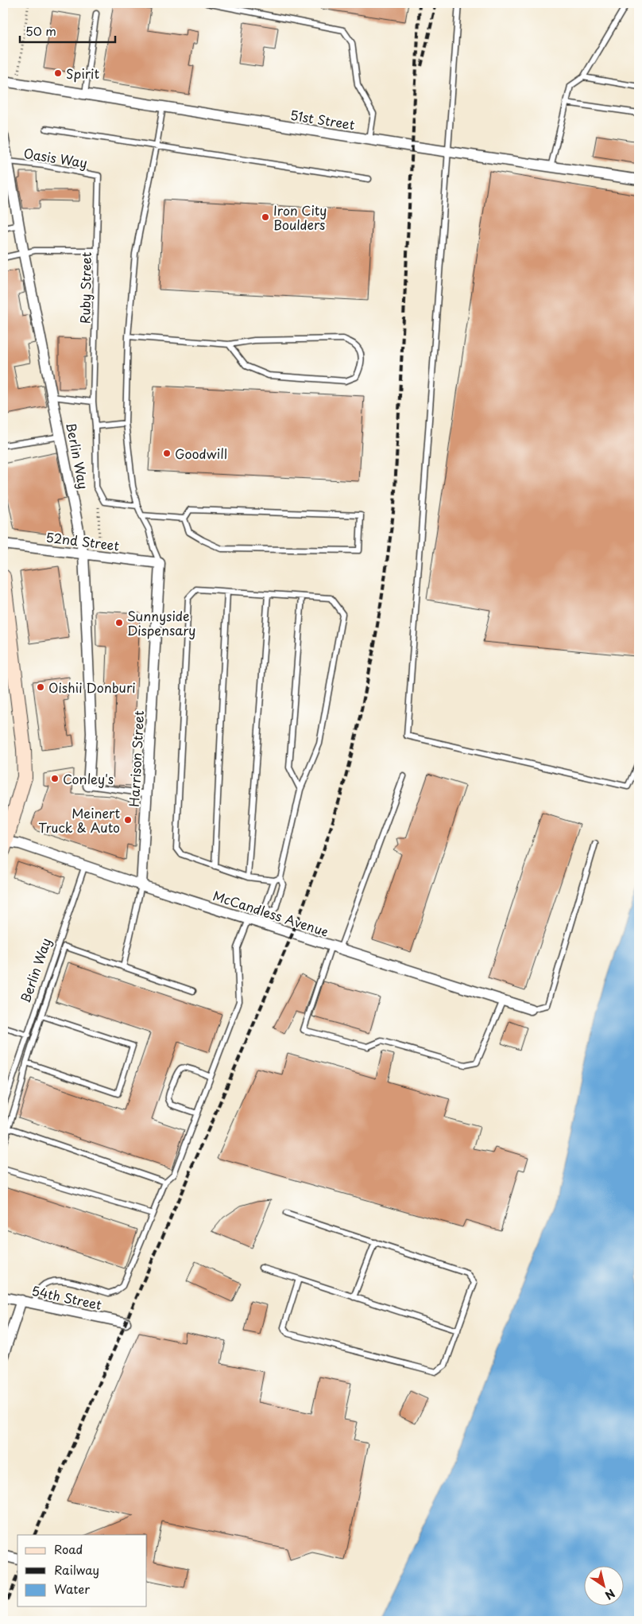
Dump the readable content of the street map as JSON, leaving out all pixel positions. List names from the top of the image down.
{
  "streets": {
    "street": [
      "51st Street",
      "Berlin Way",
      "52nd Street",
      "Harrison Street",
      "McCandless Avenue",
      "54th Street"
    ],
    "lane": ["Oasis Way", "Ruby Street"]
  },
  "crossings": [
    ["Oasis Way", "Ruby Street"],
    ["Oasis Way", "Berlin Way"],
    ["Berlin Way", "52nd Street"],
    ["Berlin Way", "McCandless Avenue"],
    ["52nd Street", "Harrison Street"],
    ["Harrison Street", "McCandless Avenue"]
  ],
  "places": [
    "Spirit",
    "Iron City Boulders",
    "Goodwill",
    "Sunnyside Dispensary",
    "Oishii Donburi",
    "Conley's",
    "Meinert Truck & Auto"
  ],
  "legend": ["Road", "Railway", "Water"],
  "scale_bar": "50 m",
  "north": "bottom right"
}
